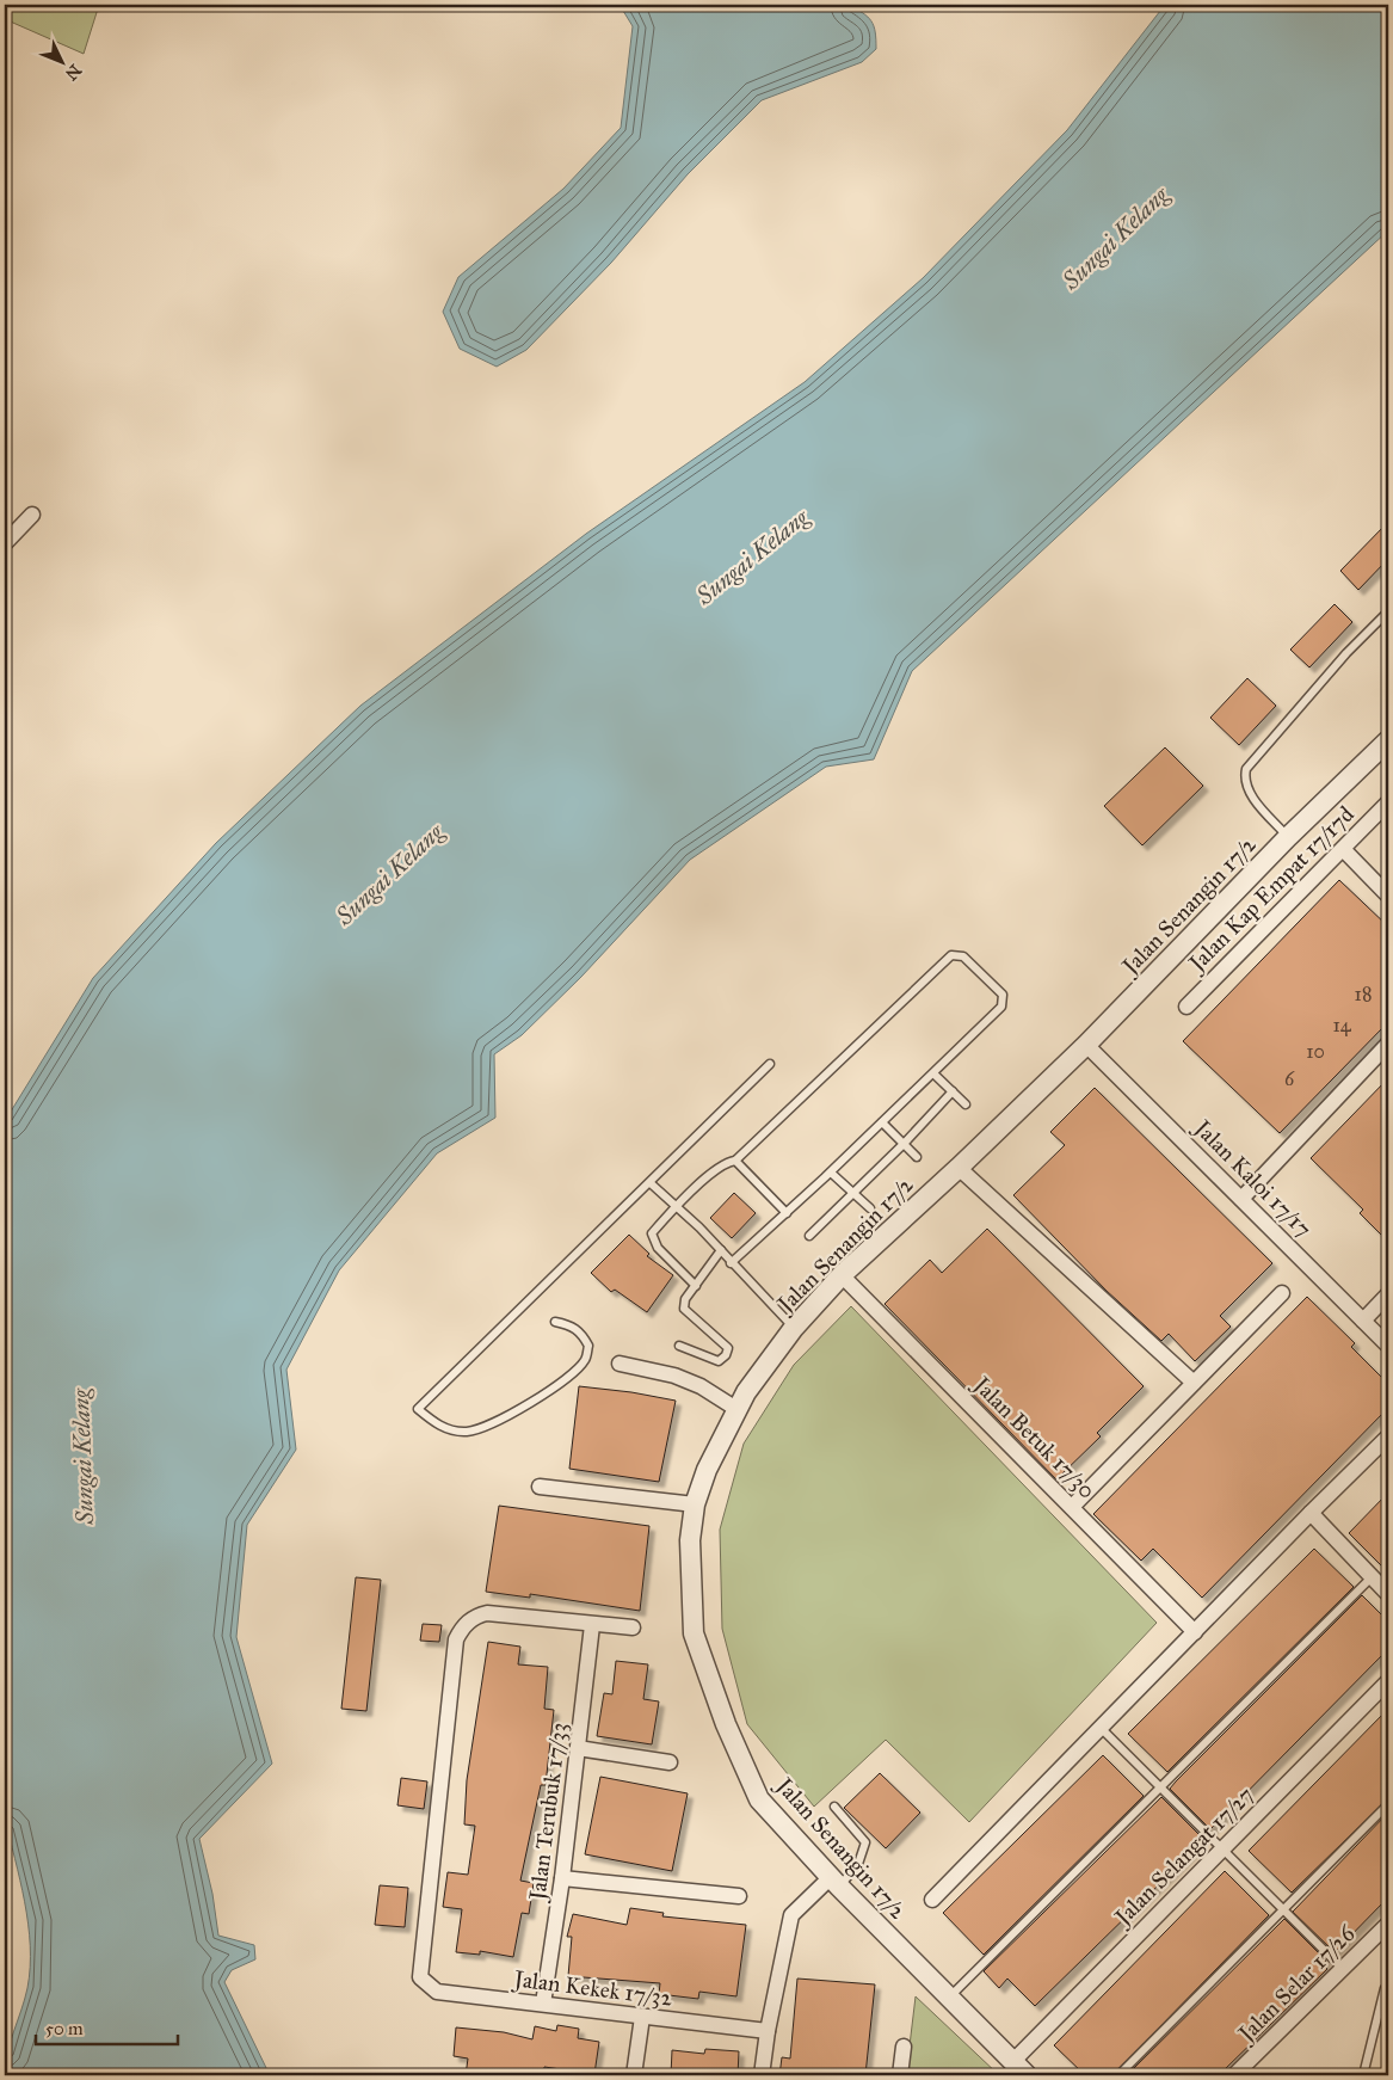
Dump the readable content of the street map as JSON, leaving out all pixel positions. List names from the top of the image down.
{
  "streets": {
    "street": [
      "Jalan Kap Empat 17/17d",
      "Jalan Senangin 17/2",
      "Jalan Kaloi 17/17",
      "Jalan Betuk 17/30",
      "Jalan Terubuk 17/33",
      "Jalan Selangat 17/27",
      "Jalan Selar 17/26",
      "Jalan Kekek 17/32"
    ]
  },
  "crossings": [
    ["Jalan Senangin 17/2", "Jalan Kaloi 17/17"],
    ["Jalan Senangin 17/2", "Jalan Betuk 17/30"],
    ["Jalan Senangin 17/2", "Jalan Selangat 17/27"],
    ["Jalan Terubuk 17/33", "Jalan Kekek 17/32"]
  ],
  "water": ["Sungai Kelang"],
  "house_numbers": [
    "18",
    "14",
    "10",
    "6"
  ],
  "scale_bar": "50 m",
  "north": "bottom right"
}
